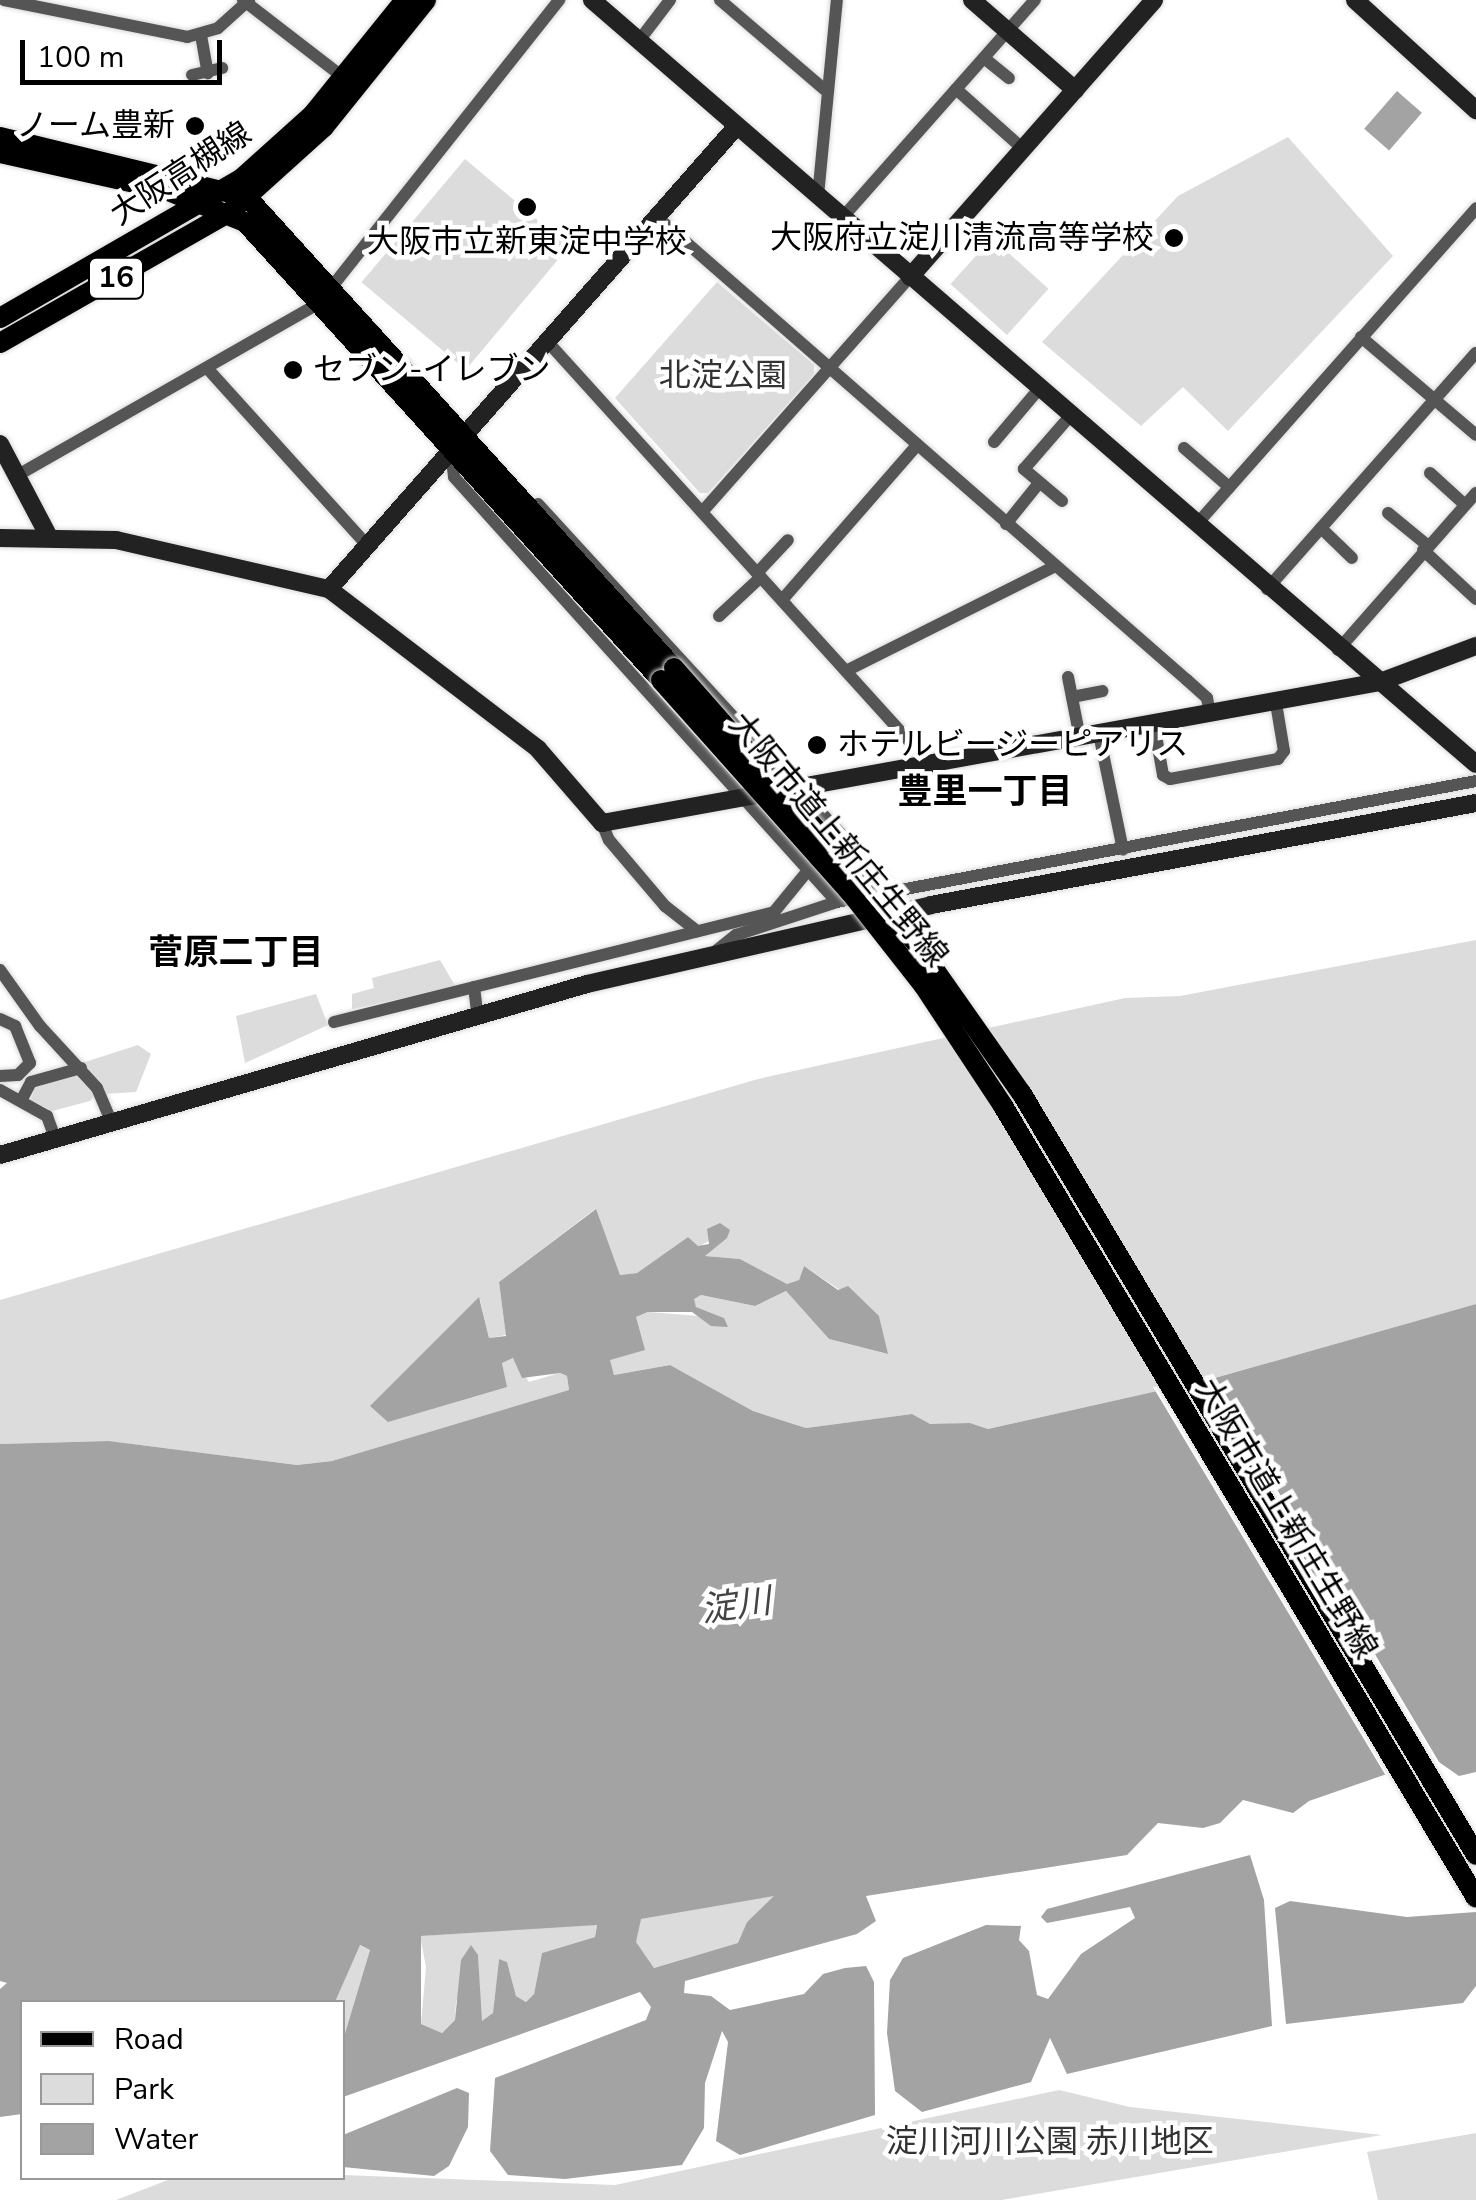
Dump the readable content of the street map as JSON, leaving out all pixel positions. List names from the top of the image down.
{
  "streets": {
    "main road": ["大阪高槻線", "16", "大阪市道上新庄生野線"]
  },
  "crossings": [
    ["大阪高槻線", "大阪市道上新庄生野線"]
  ],
  "districts": ["豊里一丁目", "菅原二丁目"],
  "water": ["淀川"],
  "parks": ["北淀公園", "淀川河川公園 赤川地区"],
  "places": [
    "ノーム豊新",
    "大阪市立新東淀中学校",
    "大阪府立淀川清流高等学校",
    "セブン-イレブン",
    "ホテルビージーピアリス"
  ],
  "legend": ["Road", "Park", "Water"],
  "scale_bar": "100 m"
}
